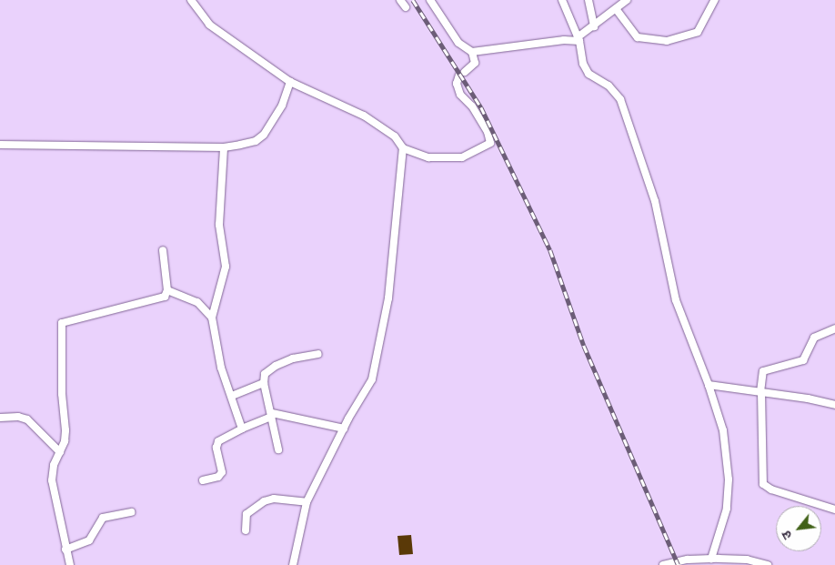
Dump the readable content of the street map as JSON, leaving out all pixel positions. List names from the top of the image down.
{
  "north": "bottom left"
}
